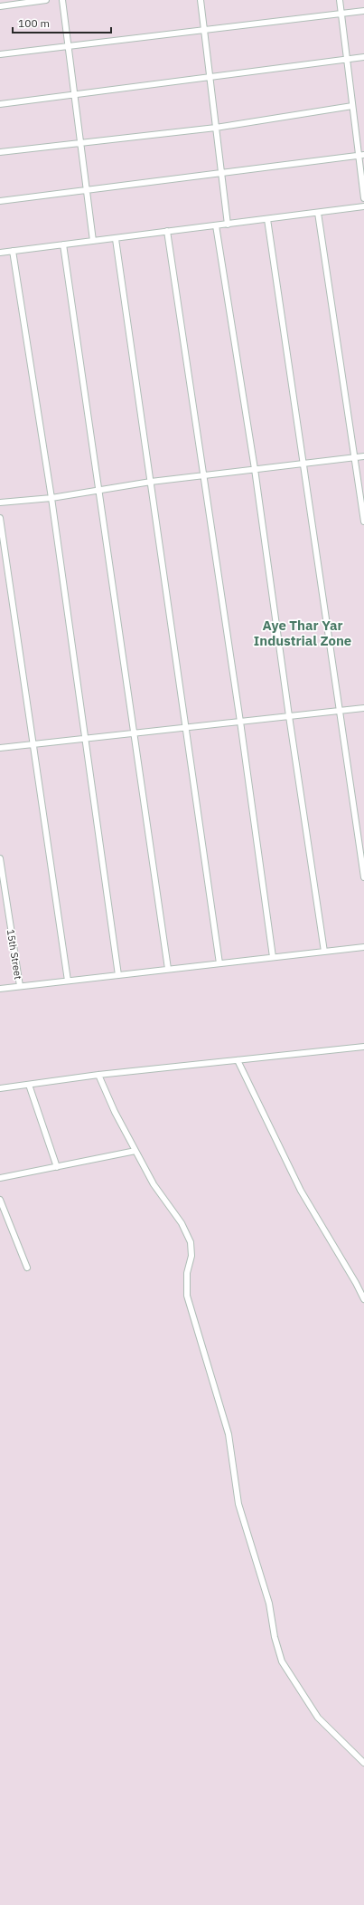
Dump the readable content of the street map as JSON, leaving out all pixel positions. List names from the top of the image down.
{
  "streets": {
    "street": ["15th Street"]
  },
  "districts": ["Aye Thar Yar Industrial Zone"],
  "scale_bar": "100 m"
}
